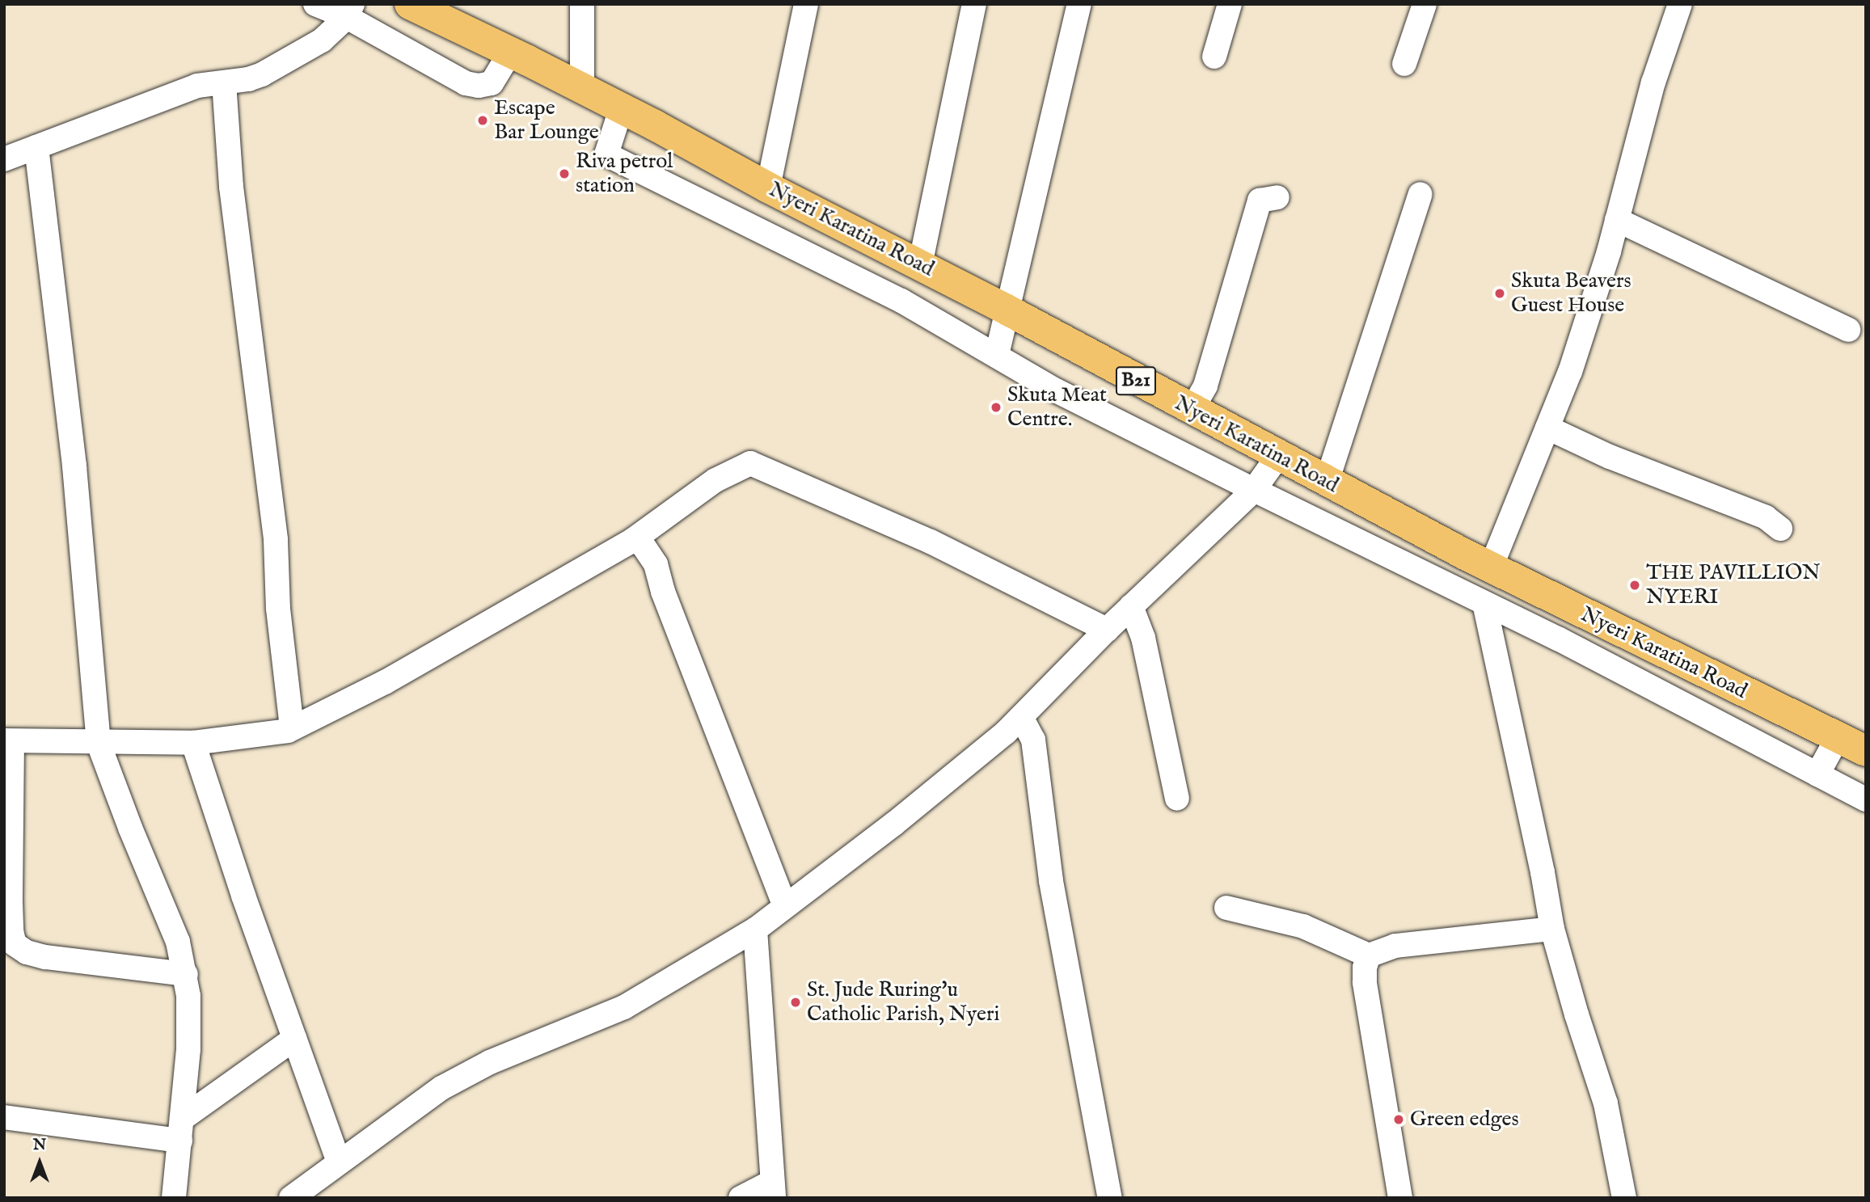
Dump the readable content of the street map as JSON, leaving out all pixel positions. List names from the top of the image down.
{
  "streets": {
    "highway": ["Nyeri Karatina Road", "B21"]
  },
  "places": [
    "Escape Bar Lounge",
    "Riva petrol station",
    "Skuta Beavers Guest House",
    "Skuta Meat Centre.",
    "THE PAVILLION NYERI",
    "St. Jude Ruring'u Catholic Parish, Nyeri",
    "Green edges"
  ],
  "north": "top"
}
